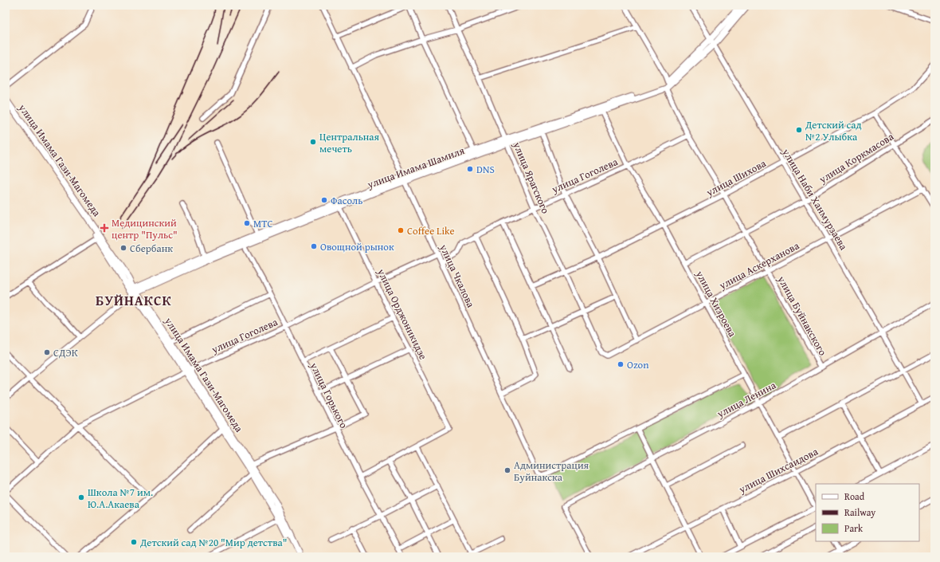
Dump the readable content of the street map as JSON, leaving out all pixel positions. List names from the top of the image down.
{
  "streets": {
    "main road": ["улица Имама Гази-Магомеда", "улица Имама Шамиля"],
    "street": [
      "улица Коркмасова",
      "улица Гоголева",
      "улица Ярагского",
      "улица Шихова",
      "улица Наби Ханмурзаева",
      "улица Аскерханова",
      "улица Чкалова",
      "улица Хизроева",
      "улица Орджоникидзе",
      "улица Буйнакского",
      "улица Горького",
      "улица Ленина",
      "улица Шихсаидова"
    ]
  },
  "crossings": [
    ["улица Коркмасова", "улица Наби Ханмурзаева"],
    ["улица Коркмасова", "улица Хизроева"],
    ["улица Коркмасова", "улица Буйнакского"],
    ["улица Имама Гази-Магомеда", "улица Имама Шамиля"],
    ["улица Имама Гази-Магомеда", "улица Гоголева"],
    ["улица Имама Шамиля", "улица Ярагского"],
    ["улица Имама Шамиля", "улица Наби Ханмурзаева"],
    ["улица Имама Шамиля", "улица Чкалова"],
    ["улица Имама Шамиля", "улица Хизроева"],
    ["улица Имама Шамиля", "улица Орджоникидзе"],
    ["улица Имама Шамиля", "улица Буйнакского"],
    ["улица Имама Шамиля", "улица Горького"],
    ["улица Гоголева", "улица Ярагского"],
    ["улица Гоголева", "улица Чкалова"],
    ["улица Гоголева", "улица Хизроева"],
    ["улица Гоголева", "улица Орджоникидзе"],
    ["улица Гоголева", "улица Буйнакского"],
    ["улица Гоголева", "улица Горького"],
    ["улица Ярагского", "улица Шихова"],
    ["улица Ярагского", "улица Аскерханова"],
    ["улица Шихова", "улица Наби Ханмурзаева"],
    ["улица Шихова", "улица Хизроева"],
    ["улица Шихова", "улица Буйнакского"],
    ["улица Наби Ханмурзаева", "улица Аскерханова"],
    ["улица Наби Ханмурзаева", "улица Ленина"],
    ["улица Наби Ханмурзаева", "улица Шихсаидова"],
    ["улица Аскерханова", "улица Хизроева"],
    ["улица Аскерханова", "улица Буйнакского"],
    ["улица Хизроева", "улица Ленина"],
    ["улица Хизроева", "улица Шихсаидова"],
    ["улица Буйнакского", "улица Ленина"]
  ],
  "districts": ["БУЙНАКСК"],
  "places": {
    "other": [
      "Детский сад №2 Улыбка",
      "Центральная мечеть",
      "DNS",
      "Фасоль",
      "МТС",
      "Coffee Like",
      "Овощной рынок",
      "Сбербанк",
      "СДЭК",
      "Ozon",
      "Администрация Буйнакска",
      "Школа №7 им. Ю.А.Акаева",
      "Детский сад №20 \"Мир детства\""
    ],
    "health": ["Медицинский центр \"Пульс\""]
  },
  "legend": ["Road", "Railway", "Park"]
}
